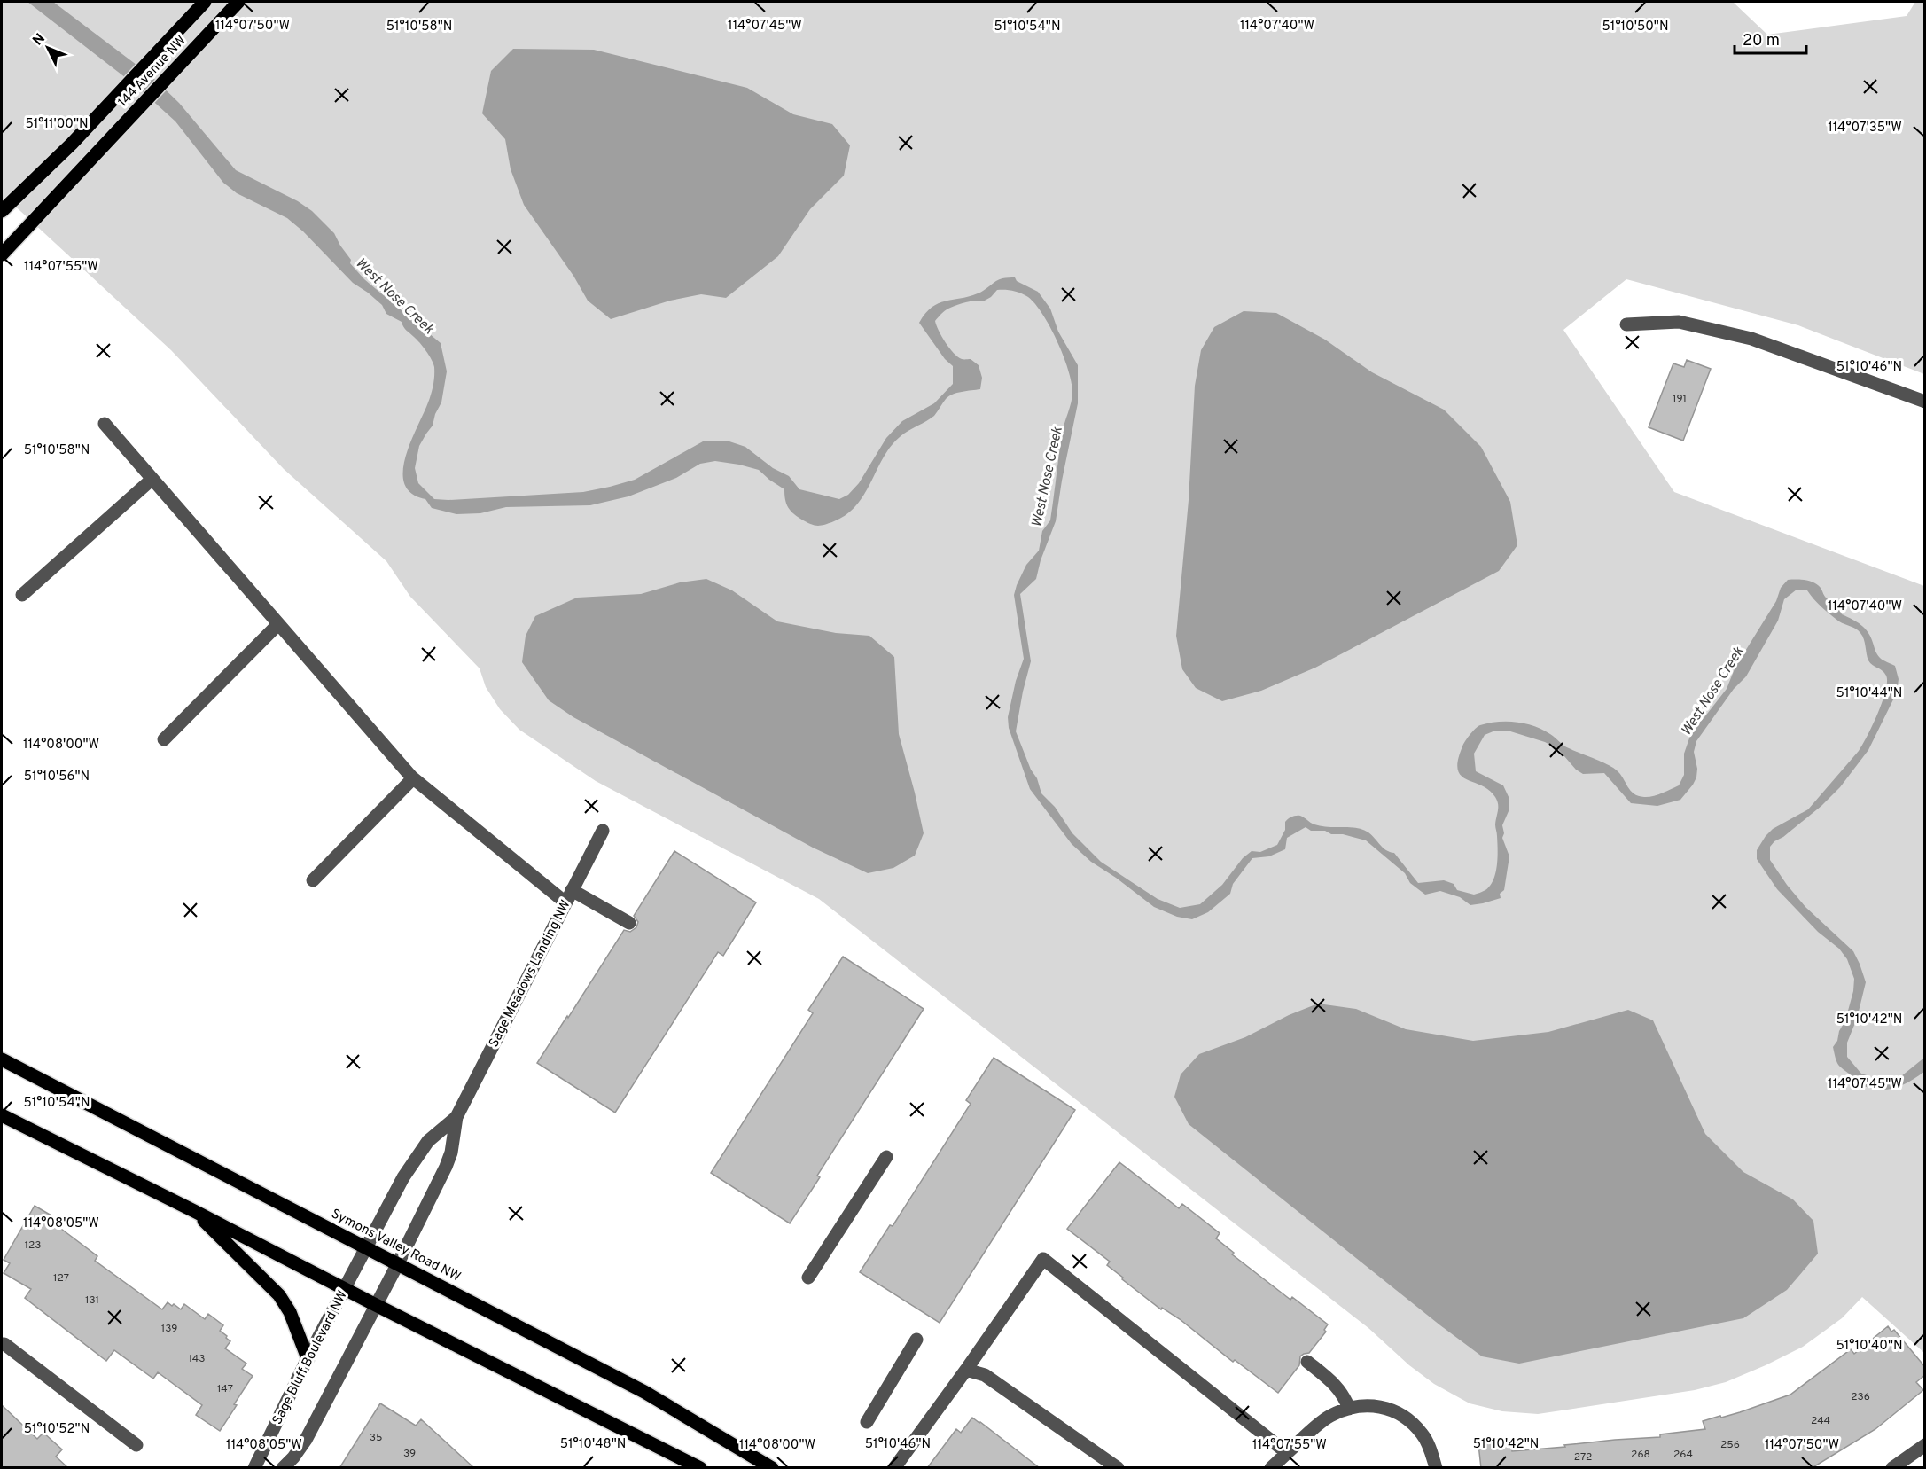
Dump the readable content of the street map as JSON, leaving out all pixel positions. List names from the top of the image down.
{
  "streets": {
    "main road": ["144 Avenue NW", "Symons Valley Road NW"],
    "street": ["Sage Meadows Landing NW", "Sage Bluff Boulevard NW"]
  },
  "crossings": [
    ["Sage Meadows Landing NW", "Symons Valley Road NW"],
    ["Sage Meadows Landing NW", "Sage Bluff Boulevard NW"],
    ["Symons Valley Road NW", "Sage Bluff Boulevard NW"]
  ],
  "water": ["West Nose Creek"],
  "house_numbers": [
    "191",
    "123",
    "127",
    "131",
    "139",
    "143",
    "147",
    "236",
    "244",
    "35",
    "256",
    "39",
    "268",
    "264",
    "272"
  ],
  "scale_bar": "20 m",
  "north": "top left",
  "coordinates": [
    "114°07'50\"W",
    "114°07'45\"W",
    "114°07'40\"W",
    "51°10'58\"N",
    "51°10'54\"N",
    "51°10'50\"N",
    "51°11'00\"N",
    "114°07'35\"W",
    "114°07'55\"W",
    "51°10'46\"N",
    "51°10'44\"N",
    "114°08'00\"W",
    "51°10'56\"N",
    "51°10'42\"N",
    "114°08'05\"W",
    "51°10'40\"N",
    "51°10'52\"N",
    "51°10'48\"N"
  ]
}
